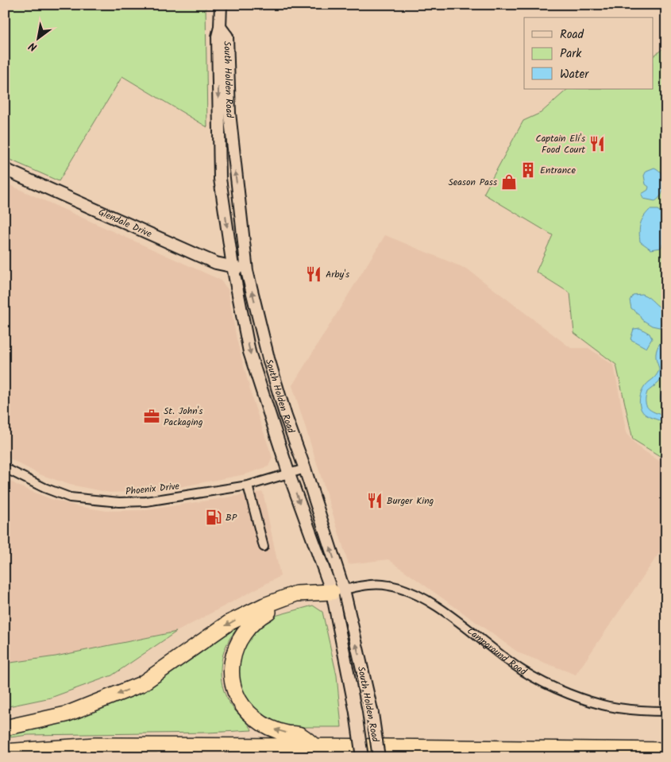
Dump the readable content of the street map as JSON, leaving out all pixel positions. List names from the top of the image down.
{
  "streets": {
    "street": [
      "South Holden Road",
      "Glendale Drive",
      "Phoenix Drive",
      "Campground Road"
    ]
  },
  "crossings": [
    ["South Holden Road", "Glendale Drive"],
    ["South Holden Road", "Phoenix Drive"],
    ["South Holden Road", "Campground Road"]
  ],
  "places": {
    "restaurant": ["Captain Eli's Food Court", "Arby's", "Burger King"],
    "building": ["Entrance"],
    "shop": ["Season Pass"],
    "office": ["St. John's Packaging"],
    "fuel station": ["BP"]
  },
  "legend": ["Road", "Park", "Water"],
  "north": "bottom left"
}
